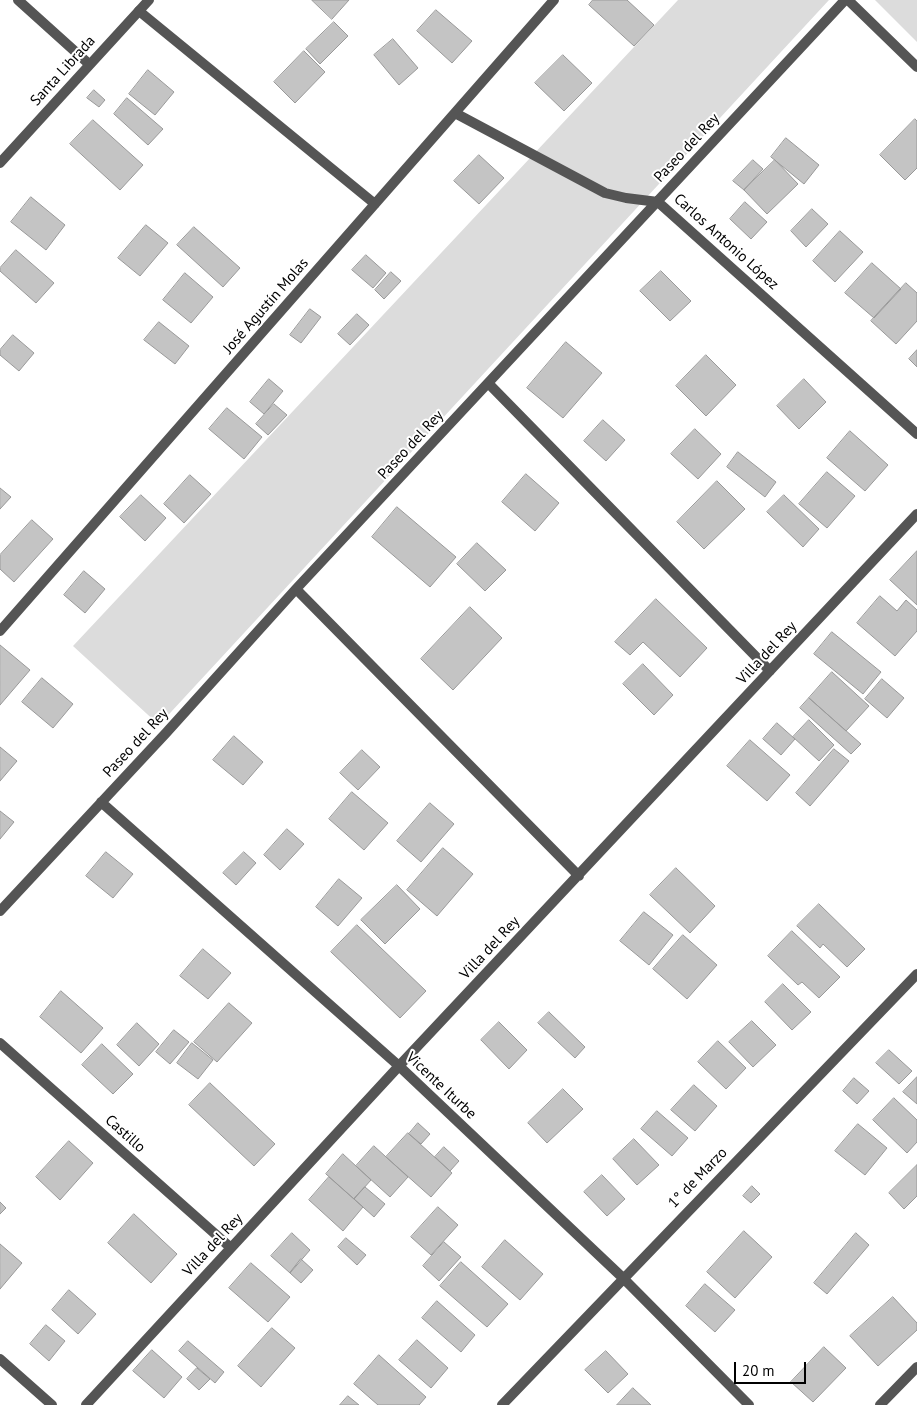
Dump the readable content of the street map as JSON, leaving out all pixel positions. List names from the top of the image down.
{
  "streets": {
    "street": [
      "Santa Librada",
      "Paseo del Rey",
      "Carlos Antonio López",
      "José Agustín Molas",
      "Villa del Rey",
      "Vicente Iturbe",
      "Castillo",
      "1° de Marzo"
    ]
  },
  "crossings": [
    ["Paseo del Rey", "Carlos Antonio López"],
    ["Paseo del Rey", "Vicente Iturbe"],
    ["Carlos Antonio López", "José Agustín Molas"],
    ["Villa del Rey", "Vicente Iturbe"],
    ["Villa del Rey", "Castillo"],
    ["Vicente Iturbe", "1° de Marzo"]
  ],
  "scale_bar": "20 m"
}
